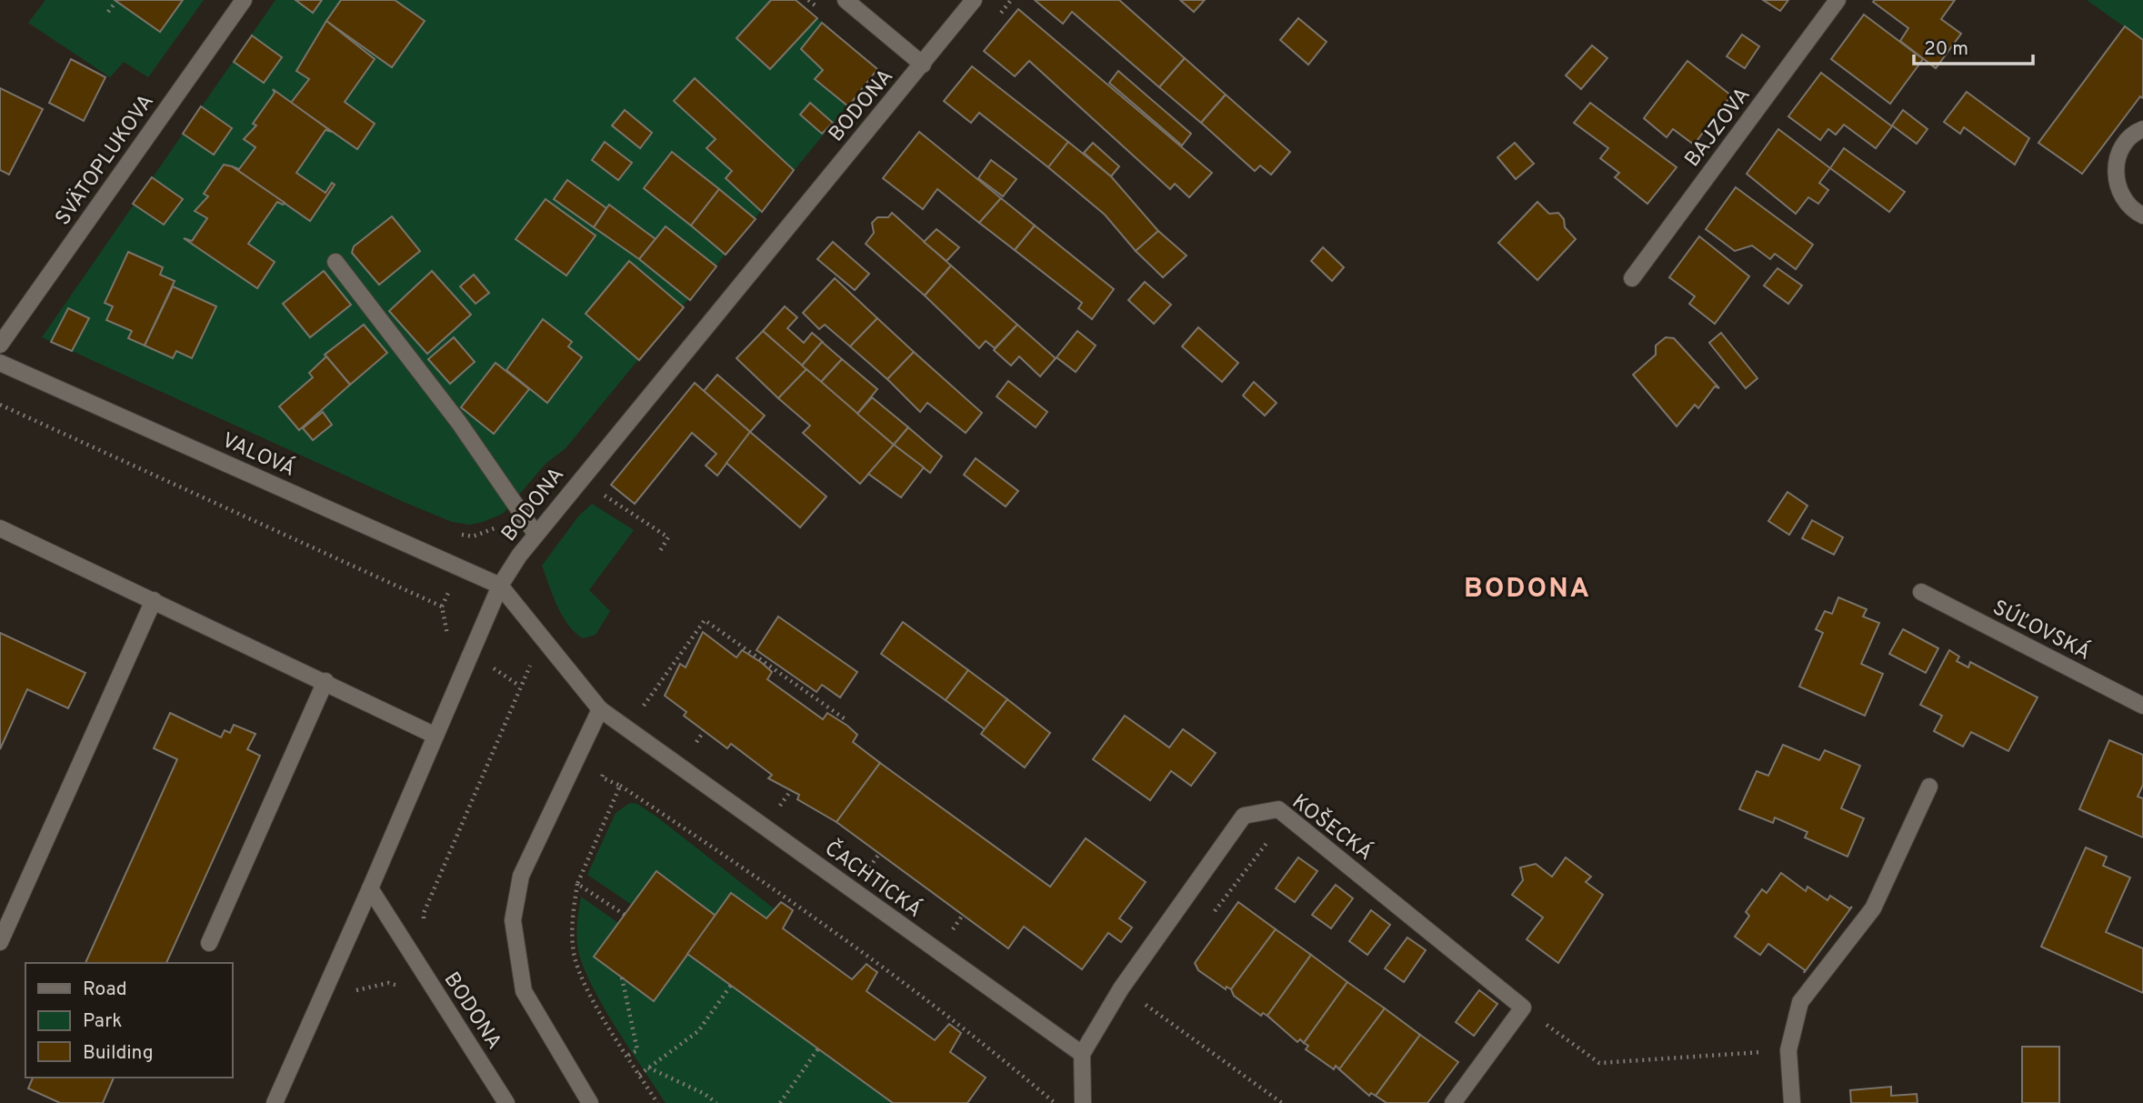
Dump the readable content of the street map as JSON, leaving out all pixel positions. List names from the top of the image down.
{
  "streets": {
    "street": [
      "BODONA",
      "BAJZOVA",
      "SVÄTOPLUKOVA",
      "VALOVÁ",
      "SÚĽOVSKÁ",
      "KOŠECKÁ",
      "ČACHTICKÁ"
    ]
  },
  "crossings": [
    ["BODONA", "VALOVÁ"],
    ["BODONA", "ČACHTICKÁ"],
    ["VALOVÁ", "ČACHTICKÁ"],
    ["KOŠECKÁ", "ČACHTICKÁ"]
  ],
  "districts": ["BODONA"],
  "legend": ["Road", "Park", "Building"],
  "scale_bar": "20 m"
}
